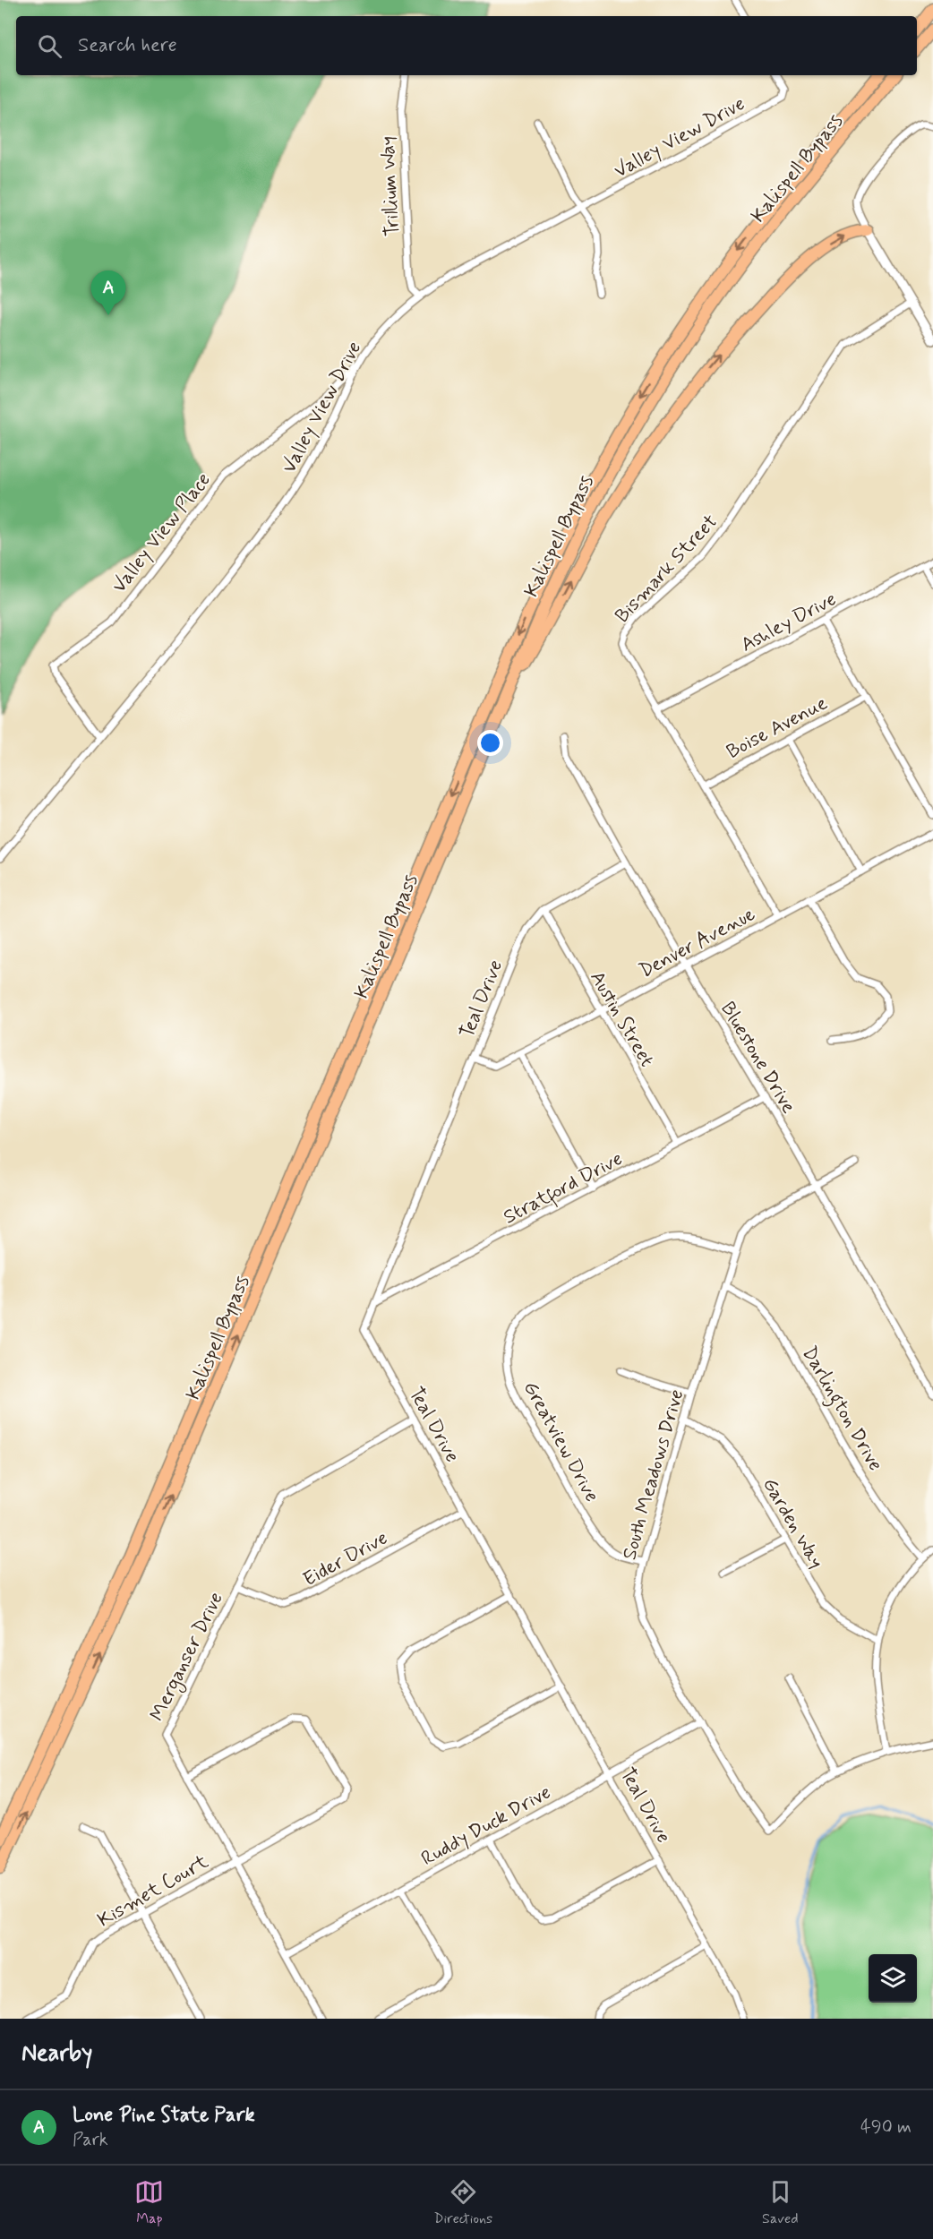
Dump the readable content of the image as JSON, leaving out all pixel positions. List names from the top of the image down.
{
  "streets": {
    "highway": ["Kalispell Bypass"],
    "street": [
      "Valley View Drive",
      "Trillium Way",
      "Valley View Place",
      "Bismark Street",
      "Ashley Drive",
      "Boise Avenue",
      "Denver Avenue",
      "Teal Drive",
      "Austin Street",
      "Bluestone Drive",
      "Stratford Drive",
      "Darlington Drive",
      "Greatview Drive",
      "South Meadows Drive",
      "Garden Way",
      "Eider Drive",
      "Merganser Drive",
      "Ruddy Duck Drive",
      "Kismet Court"
    ]
  },
  "crossings": [
    ["Valley View Drive", "Trillium Way"],
    ["Valley View Drive", "Valley View Place"],
    ["Bismark Street", "Ashley Drive"],
    ["Bismark Street", "Boise Avenue"],
    ["Bismark Street", "Denver Avenue"],
    ["Denver Avenue", "Teal Drive"],
    ["Denver Avenue", "Austin Street"],
    ["Denver Avenue", "Bluestone Drive"],
    ["Teal Drive", "Austin Street"],
    ["Teal Drive", "Bluestone Drive"],
    ["Teal Drive", "Stratford Drive"],
    ["Teal Drive", "Eider Drive"],
    ["Teal Drive", "Merganser Drive"],
    ["Teal Drive", "Ruddy Duck Drive"],
    ["Austin Street", "Stratford Drive"],
    ["Bluestone Drive", "Stratford Drive"],
    ["Bluestone Drive", "South Meadows Drive"],
    ["Darlington Drive", "South Meadows Drive"],
    ["Greatview Drive", "South Meadows Drive"],
    ["South Meadows Drive", "Garden Way"],
    ["South Meadows Drive", "Ruddy Duck Drive"],
    ["Eider Drive", "Merganser Drive"],
    ["Merganser Drive", "Ruddy Duck Drive"],
    ["Merganser Drive", "Kismet Court"]
  ],
  "page": {
    "search": "Search here",
    "pins": "A",
    "heading": "Nearby",
    "list": [
      {
        "mark": "A",
        "name": "Lone Pine State Park",
        "note": "Park",
        "value": "490 m"
      }
    ],
    "nav": ["Map", "Directions", "Saved"]
  }
}
